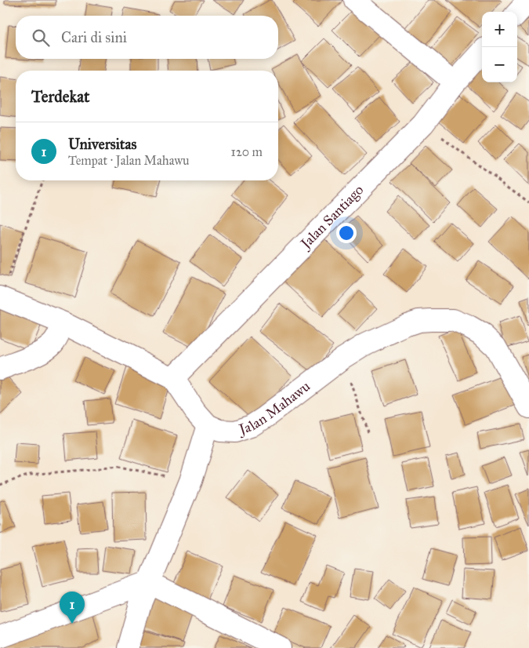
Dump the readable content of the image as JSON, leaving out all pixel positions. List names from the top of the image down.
{
  "streets": {
    "street": ["Jalan Santiago", "Jalan Mahawu"]
  },
  "page": {
    "map_buttons": ["+", "−"],
    "search": "Cari di sini",
    "heading": "Terdekat",
    "list": [
      {
        "mark": "1",
        "name": "Universitas",
        "note": "Tempat · Jalan Mahawu",
        "value": "120 m"
      }
    ],
    "pins": "1"
  }
}
